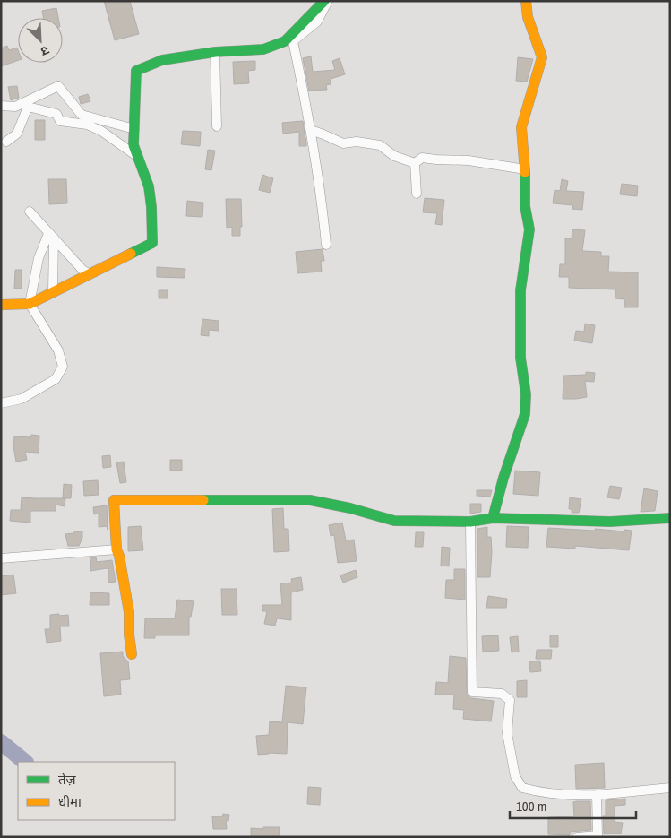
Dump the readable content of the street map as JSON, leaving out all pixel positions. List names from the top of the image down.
{
  "legend": ["तेज़", "धीमा"],
  "scale_bar": "100 m",
  "north": "bottom right"
}
